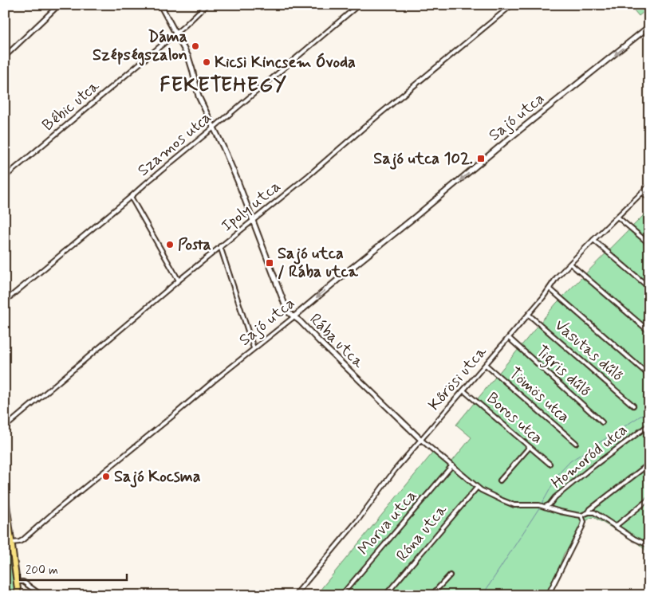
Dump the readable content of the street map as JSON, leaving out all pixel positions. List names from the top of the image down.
{
  "streets": {
    "street": [
      "Bébic utca",
      "Sajó utca",
      "Szamos utca",
      "Ipoly utca",
      "Rába utca",
      "Vasutas dűlő",
      "Tigris dűlő",
      "Kőrösi utca",
      "Tömös utca",
      "Boros utca",
      "Homoród utca",
      "Morva utca",
      "Róna utca"
    ]
  },
  "crossings": [
    ["Bébic utca", "Rába utca"],
    ["Sajó utca", "Rába utca"],
    ["Szamos utca", "Rába utca"],
    ["Ipoly utca", "Rába utca"],
    ["Rába utca", "Kőrösi utca"],
    ["Rába utca", "Homoród utca"],
    ["Rába utca", "Morva utca"],
    ["Rába utca", "Róna utca"],
    ["Vasutas dűlő", "Kőrösi utca"],
    ["Tigris dűlő", "Kőrösi utca"],
    ["Kőrösi utca", "Tömös utca"],
    ["Kőrösi utca", "Boros utca"]
  ],
  "one_way": ["Sajó utca"],
  "districts": ["FEKETEHEGY"],
  "places": {
    "other": [
      "Dáma Szépségszalon",
      "Kicsi Kincsem Óvoda",
      "Posta",
      "Sajó Kocsma"
    ],
    "transit": ["Sajó utca 102.", "Sajó utca / Rába utca"]
  },
  "scale_bar": "200 m"
}
